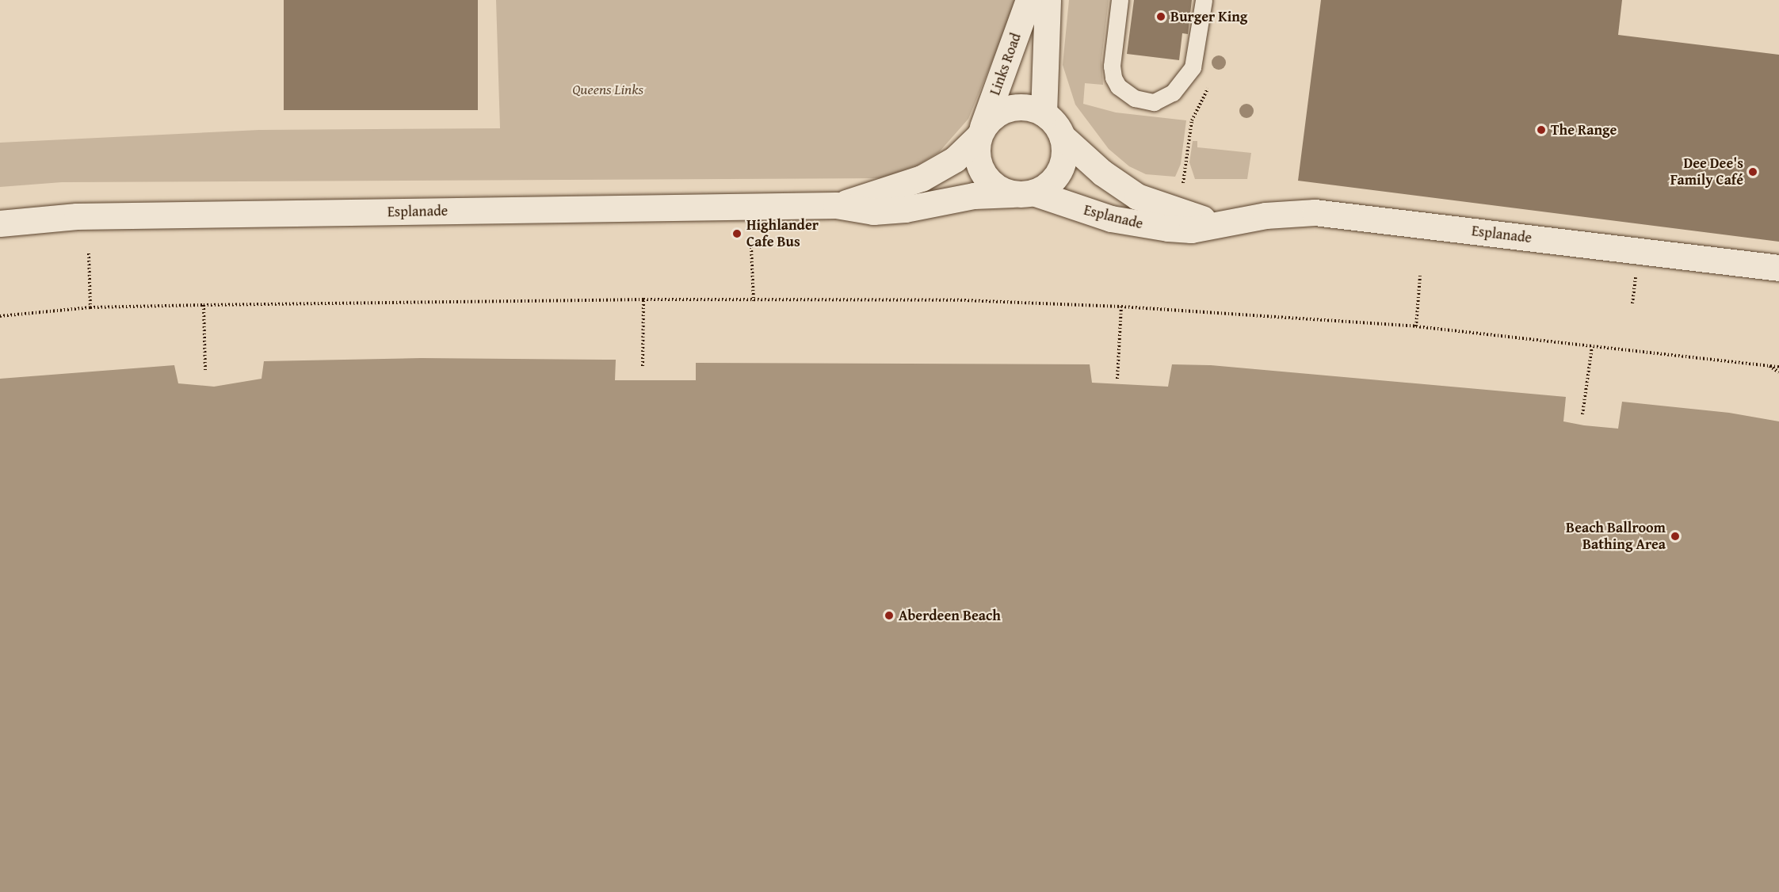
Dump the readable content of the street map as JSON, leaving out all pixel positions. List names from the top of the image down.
{
  "streets": {
    "street": ["Links Road", "Esplanade"]
  },
  "crossings": [
    ["Links Road", "Esplanade"]
  ],
  "parks": ["Queens Links"],
  "places": [
    "Burger King",
    "The Range",
    "Dee Dee's Family Café",
    "Highlander Cafe Bus",
    "Beach Ballroom Bathing Area",
    "Aberdeen Beach"
  ]
}
